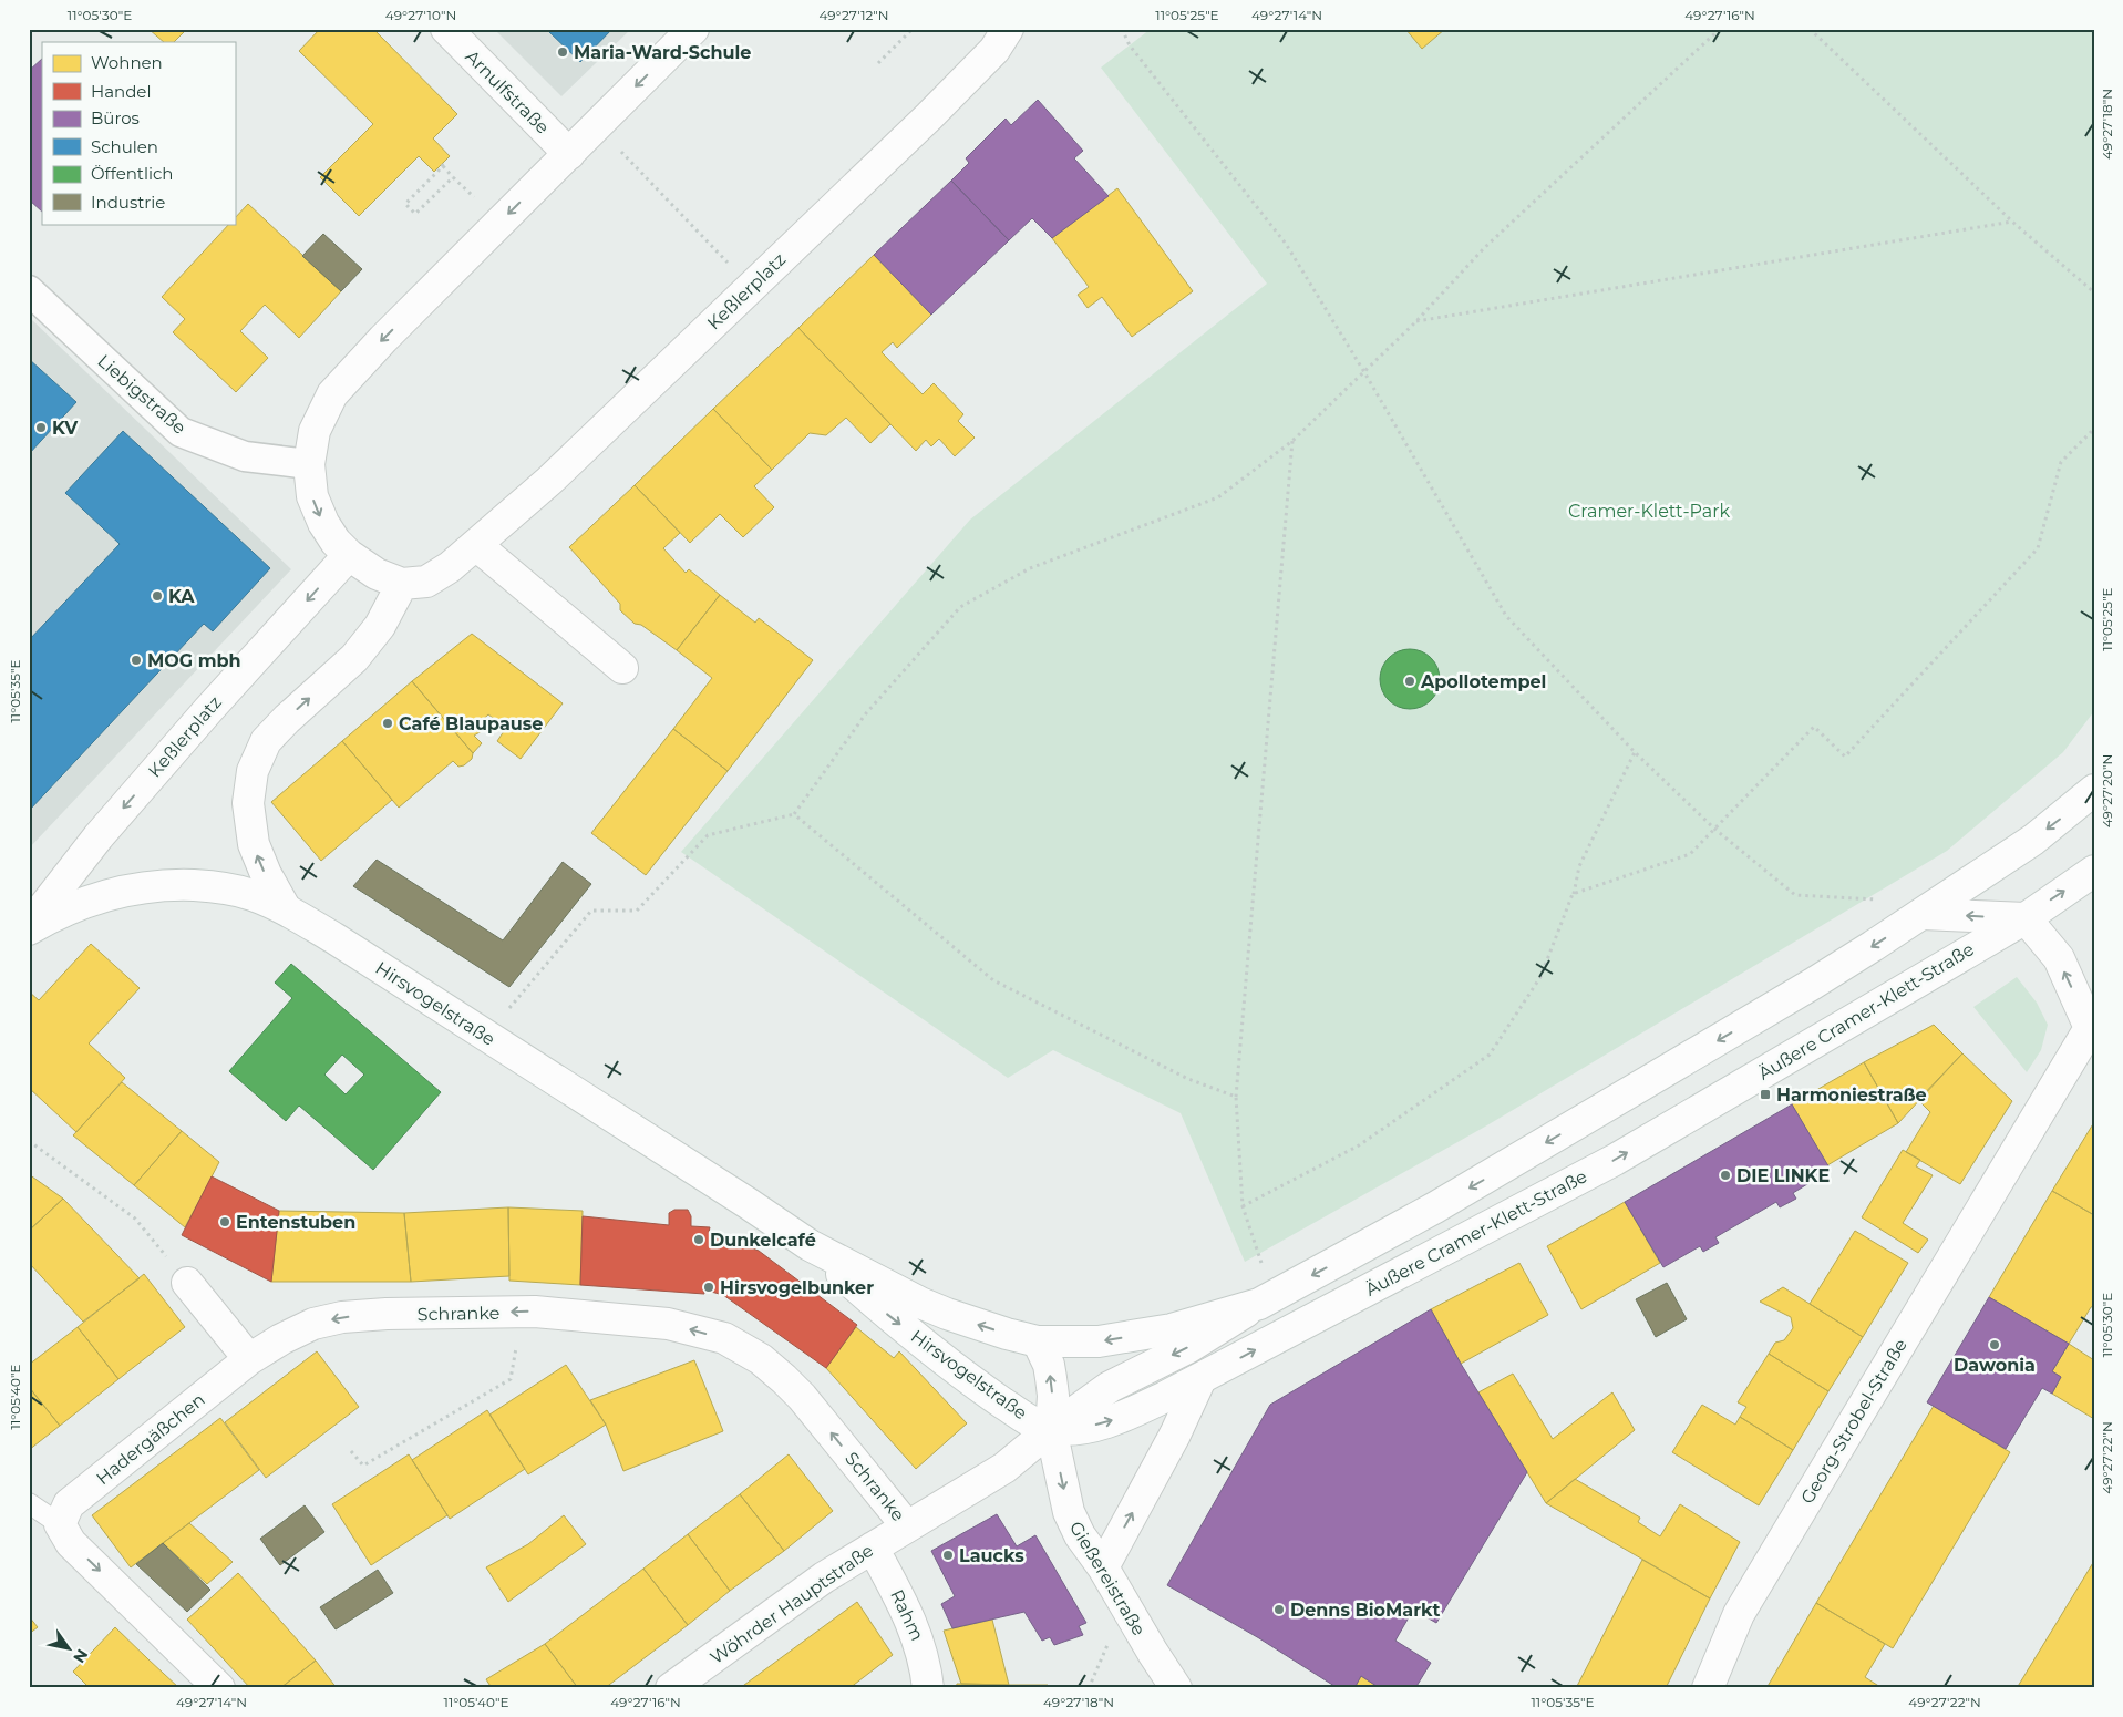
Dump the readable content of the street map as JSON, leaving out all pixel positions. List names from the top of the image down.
{
  "streets": {
    "street": [
      "Arnulfstraße",
      "Keßlerplatz",
      "Liebigstraße",
      "Hirsvogelstraße",
      "Äußere Cramer-Klett-Straße",
      "Schranke",
      "Georg-Strobel-Straße",
      "Hadergäßchen",
      "Gießereistraße",
      "Wöhrder Hauptstraße",
      "Rahm"
    ]
  },
  "crossings": [
    ["Arnulfstraße", "Keßlerplatz"],
    ["Keßlerplatz", "Liebigstraße"],
    ["Keßlerplatz", "Hirsvogelstraße"],
    ["Hirsvogelstraße", "Äußere Cramer-Klett-Straße"],
    ["Hirsvogelstraße", "Gießereistraße"],
    ["Hirsvogelstraße", "Wöhrder Hauptstraße"],
    ["Äußere Cramer-Klett-Straße", "Gießereistraße"],
    ["Äußere Cramer-Klett-Straße", "Wöhrder Hauptstraße"],
    ["Schranke", "Hadergäßchen"],
    ["Schranke", "Wöhrder Hauptstraße"],
    ["Gießereistraße", "Wöhrder Hauptstraße"],
    ["Wöhrder Hauptstraße", "Rahm"]
  ],
  "one_way": ["Schranke", "Gießereistraße"],
  "parks": ["Cramer-Klett-Park"],
  "places": {
    "other": [
      "Maria-Ward-Schule",
      "KV",
      "KA",
      "MOG mbh",
      "Apollotempel",
      "Café Blaupause",
      "DIE LINKE",
      "Entenstuben",
      "Dunkelcafé",
      "Hirsvogelbunker",
      "Dawonia",
      "Laucks",
      "Denns BioMarkt"
    ],
    "transit": ["Harmoniestraße"]
  },
  "legend": [
    "Wohnen",
    "Handel",
    "Büros",
    "Schulen",
    "Öffentlich",
    "Industrie"
  ],
  "north": "bottom right",
  "coordinates": [
    "11°05'30\"E",
    "49°27'10\"N",
    "49°27'12\"N",
    "11°05'25\"E",
    "49°27'14\"N",
    "49°27'16\"N",
    "49°27'18\"N",
    "11°05'35\"E",
    "49°27'20\"N",
    "11°05'40\"E",
    "49°27'22\"N"
  ]
}
